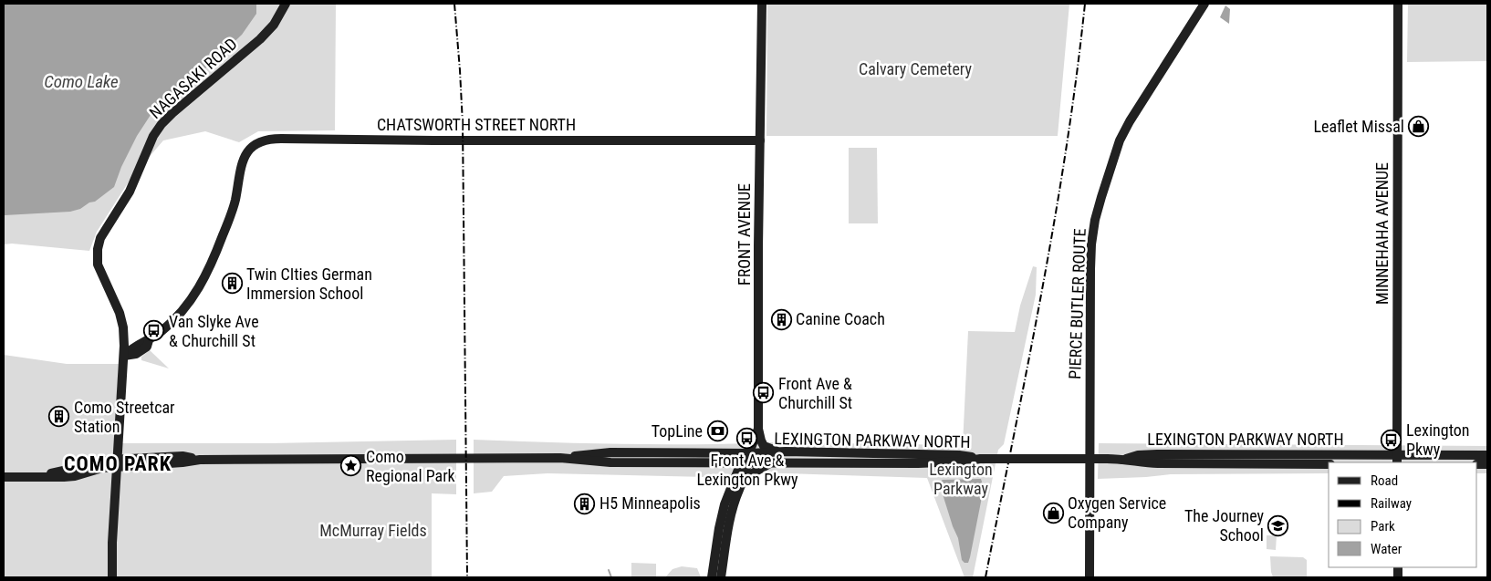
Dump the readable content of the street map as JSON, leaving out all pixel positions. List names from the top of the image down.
{
  "streets": {
    "main road": [
      "NAGASAKI ROAD",
      "CHATSWORTH STREET NORTH",
      "MINNEHAHA AVENUE",
      "FRONT AVENUE",
      "PIERCE BUTLER ROUTE",
      "LEXINGTON PARKWAY NORTH"
    ]
  },
  "crossings": [
    ["NAGASAKI ROAD", "CHATSWORTH STREET NORTH"],
    ["CHATSWORTH STREET NORTH", "FRONT AVENUE"],
    ["MINNEHAHA AVENUE", "LEXINGTON PARKWAY NORTH"],
    ["FRONT AVENUE", "LEXINGTON PARKWAY NORTH"]
  ],
  "districts": ["COMO PARK"],
  "water": ["Como Lake"],
  "parks": ["Calvary Cemetery", "Lexington Parkway", "McMurray Fields"],
  "places": {
    "shop": ["Leaflet Missal", "Oxygen Service Company"],
    "building": [
      "Twin CIties German Immersion School",
      "Canine Coach",
      "Como Streetcar Station",
      "H5 Minneapolis"
    ],
    "bus stop": [
      "Van Slyke Ave & Churchill St",
      "Front Ave & Churchill St",
      "Front Ave & Lexington Pkwy",
      "Lexington Pkwy"
    ],
    "bank": ["TopLine"],
    "place": ["Como Regional Park"],
    "school or university": ["The Journey School"]
  },
  "legend": [
    "Road",
    "Railway",
    "Park",
    "Water"
  ]
}
